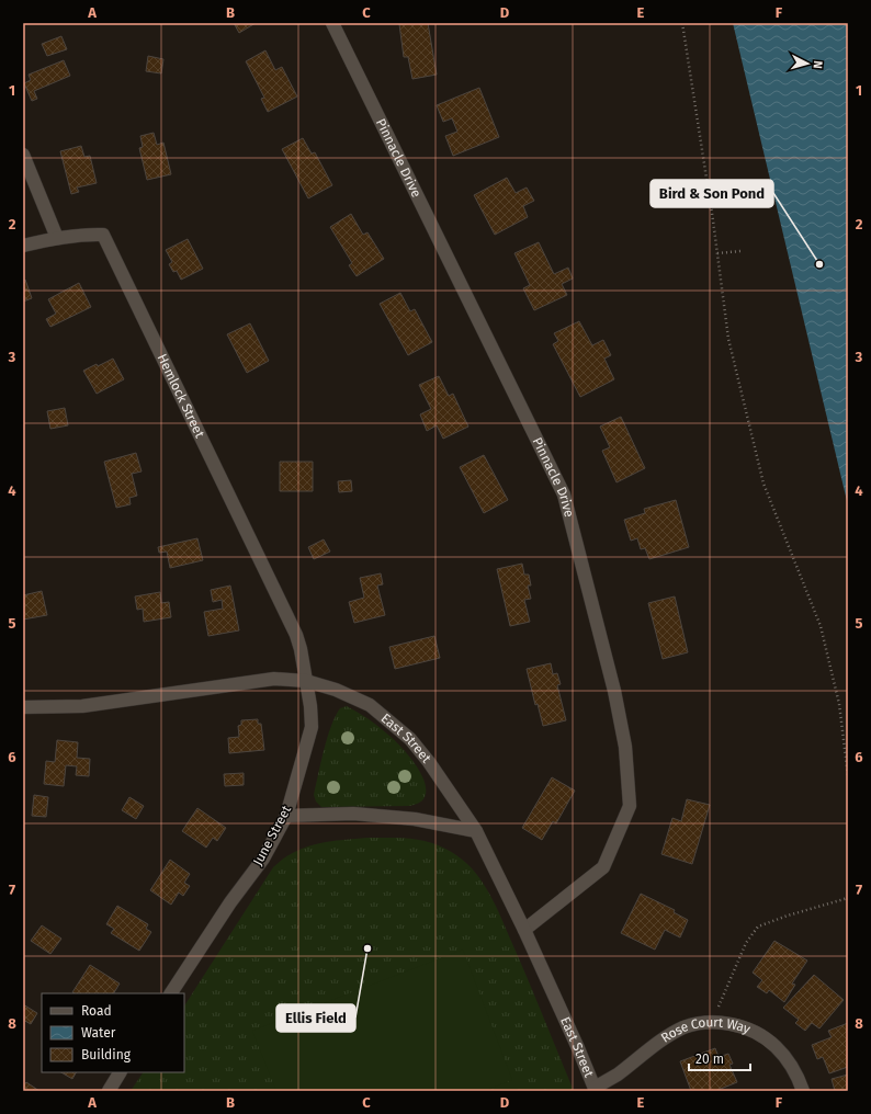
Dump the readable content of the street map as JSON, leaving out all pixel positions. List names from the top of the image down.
{
  "streets": {
    "street": [
      "Pinnacle Drive",
      "Hemlock Street",
      "East Street",
      "June Street",
      "Rose Court Way"
    ]
  },
  "crossings": [
    ["Pinnacle Drive", "East Street"],
    ["Hemlock Street", "East Street"],
    ["Hemlock Street", "June Street"],
    ["East Street", "June Street"],
    ["East Street", "Rose Court Way"]
  ],
  "places": ["Bird & Son Pond", "Ellis Field"],
  "legend": ["Road", "Water", "Building"],
  "scale_bar": "20 m",
  "north": "right",
  "grid": {
    "columns": [
      "A",
      "B",
      "C",
      "D",
      "E",
      "F"
    ],
    "rows": [
      "1",
      "2",
      "3",
      "4",
      "5",
      "6",
      "7",
      "8"
    ]
  }
}
